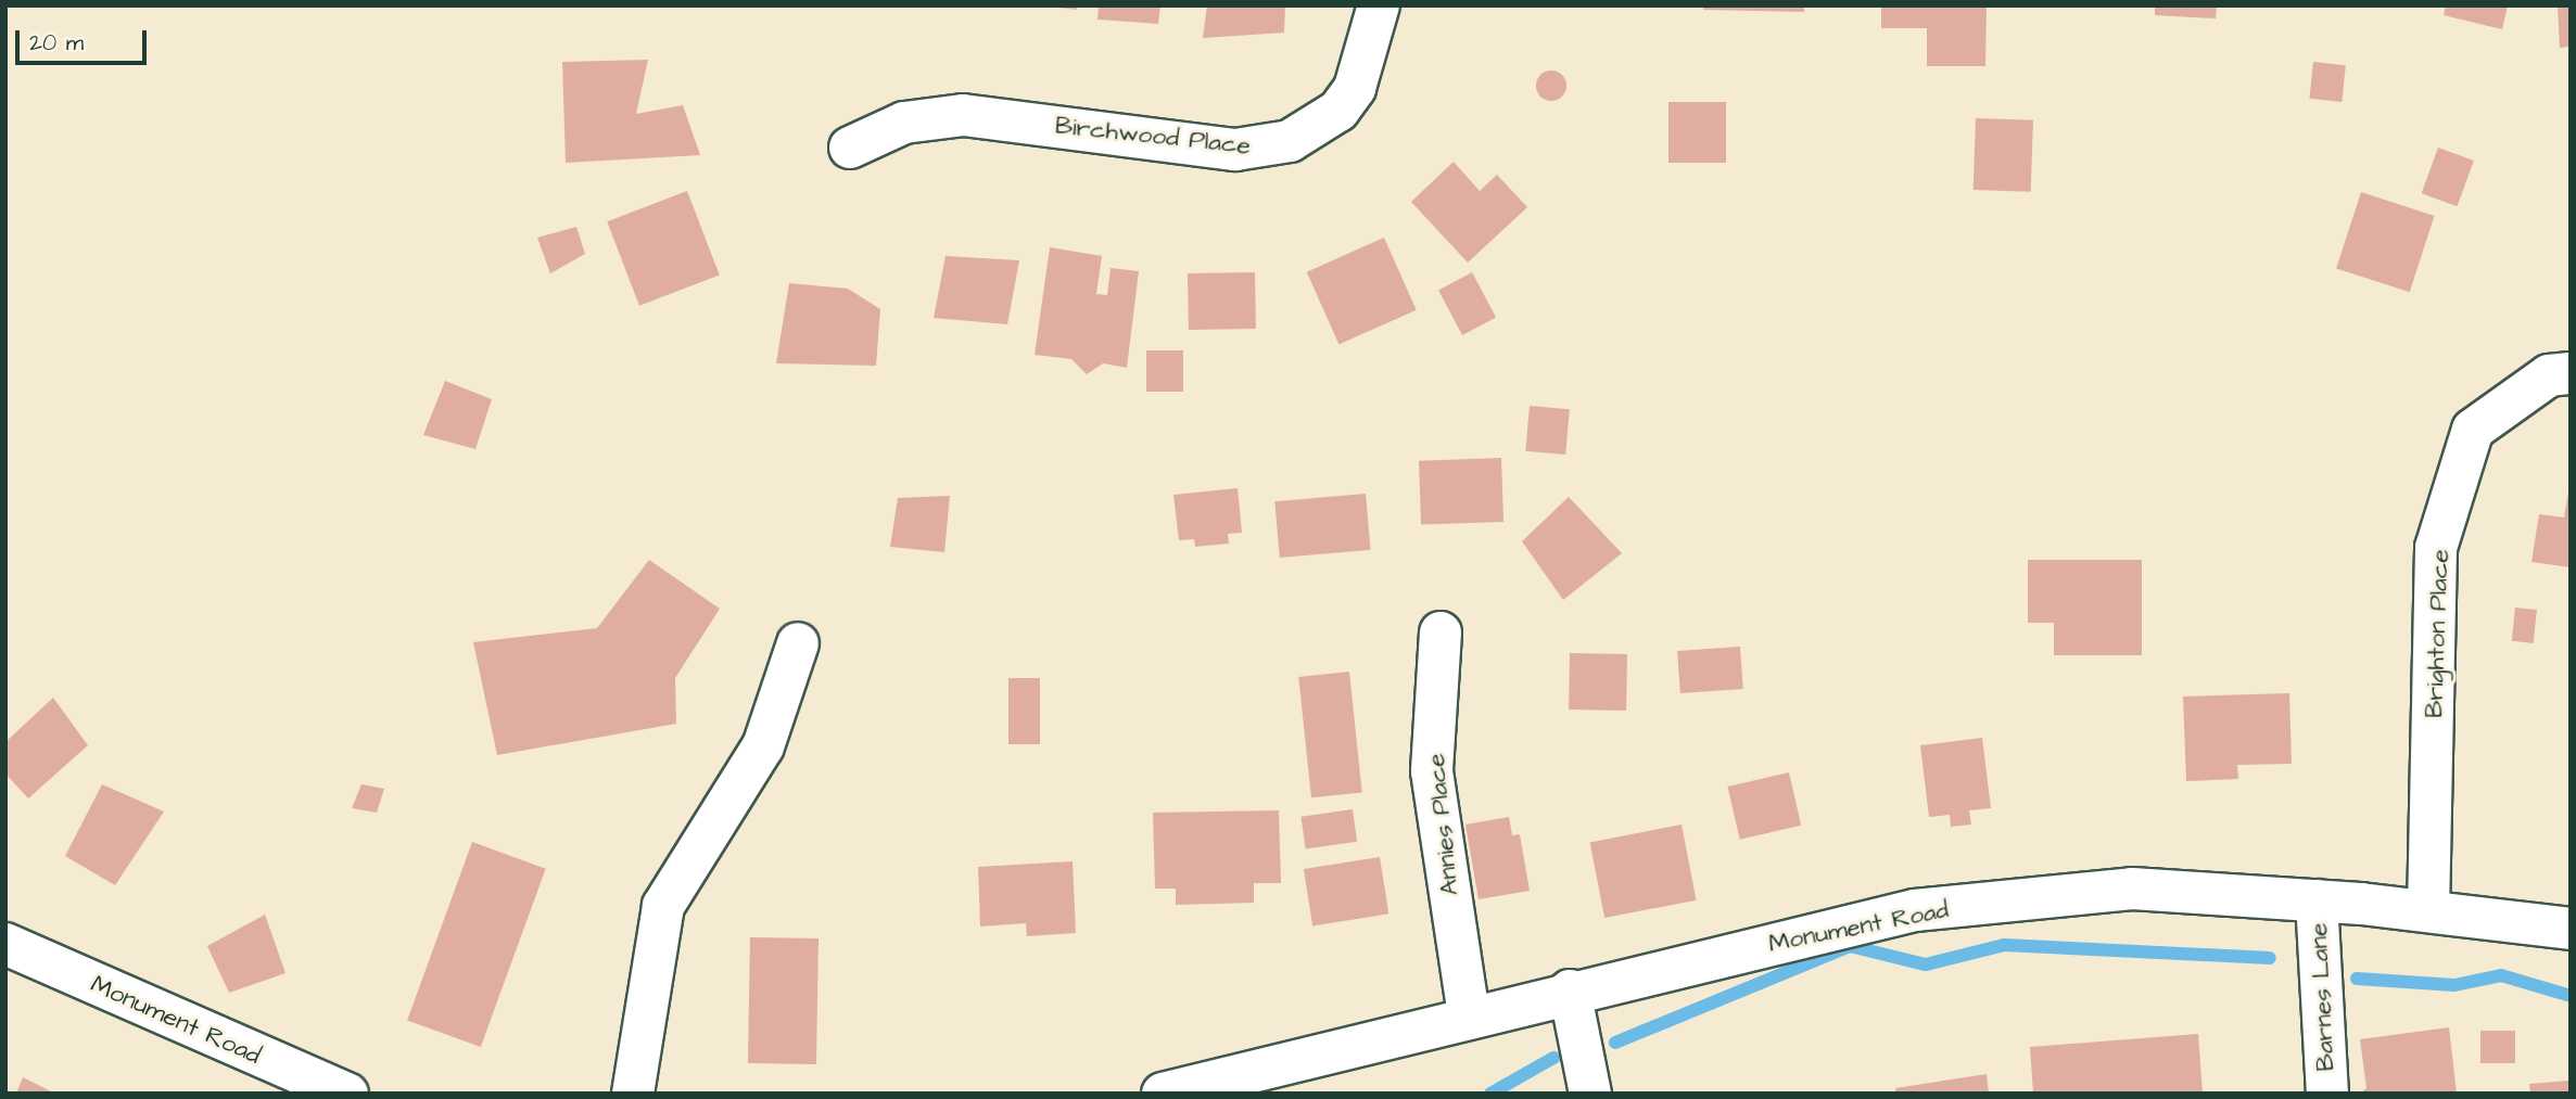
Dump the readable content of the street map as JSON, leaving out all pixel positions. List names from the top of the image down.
{
  "streets": {
    "street": [
      "Birchwood Place",
      "Brighton Place",
      "Annies Place",
      "Monument Road",
      "Barnes Lane"
    ]
  },
  "crossings": [
    ["Brighton Place", "Monument Road"],
    ["Annies Place", "Monument Road"],
    ["Monument Road", "Barnes Lane"]
  ],
  "scale_bar": "20 m"
}
